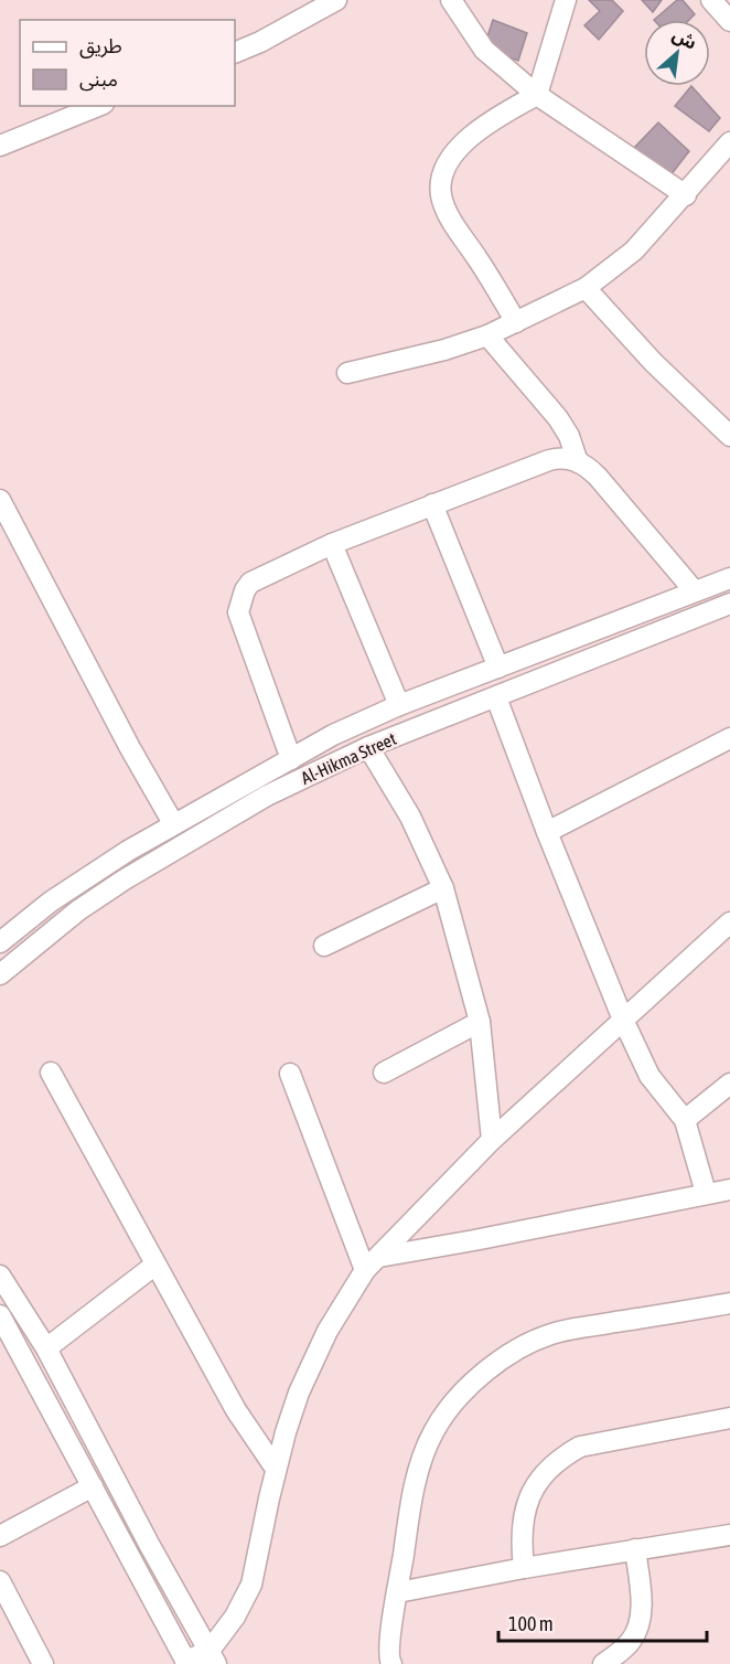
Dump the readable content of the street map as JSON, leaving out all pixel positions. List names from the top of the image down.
{
  "streets": {
    "street": ["Al-Hikma Street"]
  },
  "legend": ["طريق", "مبنى"],
  "scale_bar": "100 m",
  "north": "top right"
}
